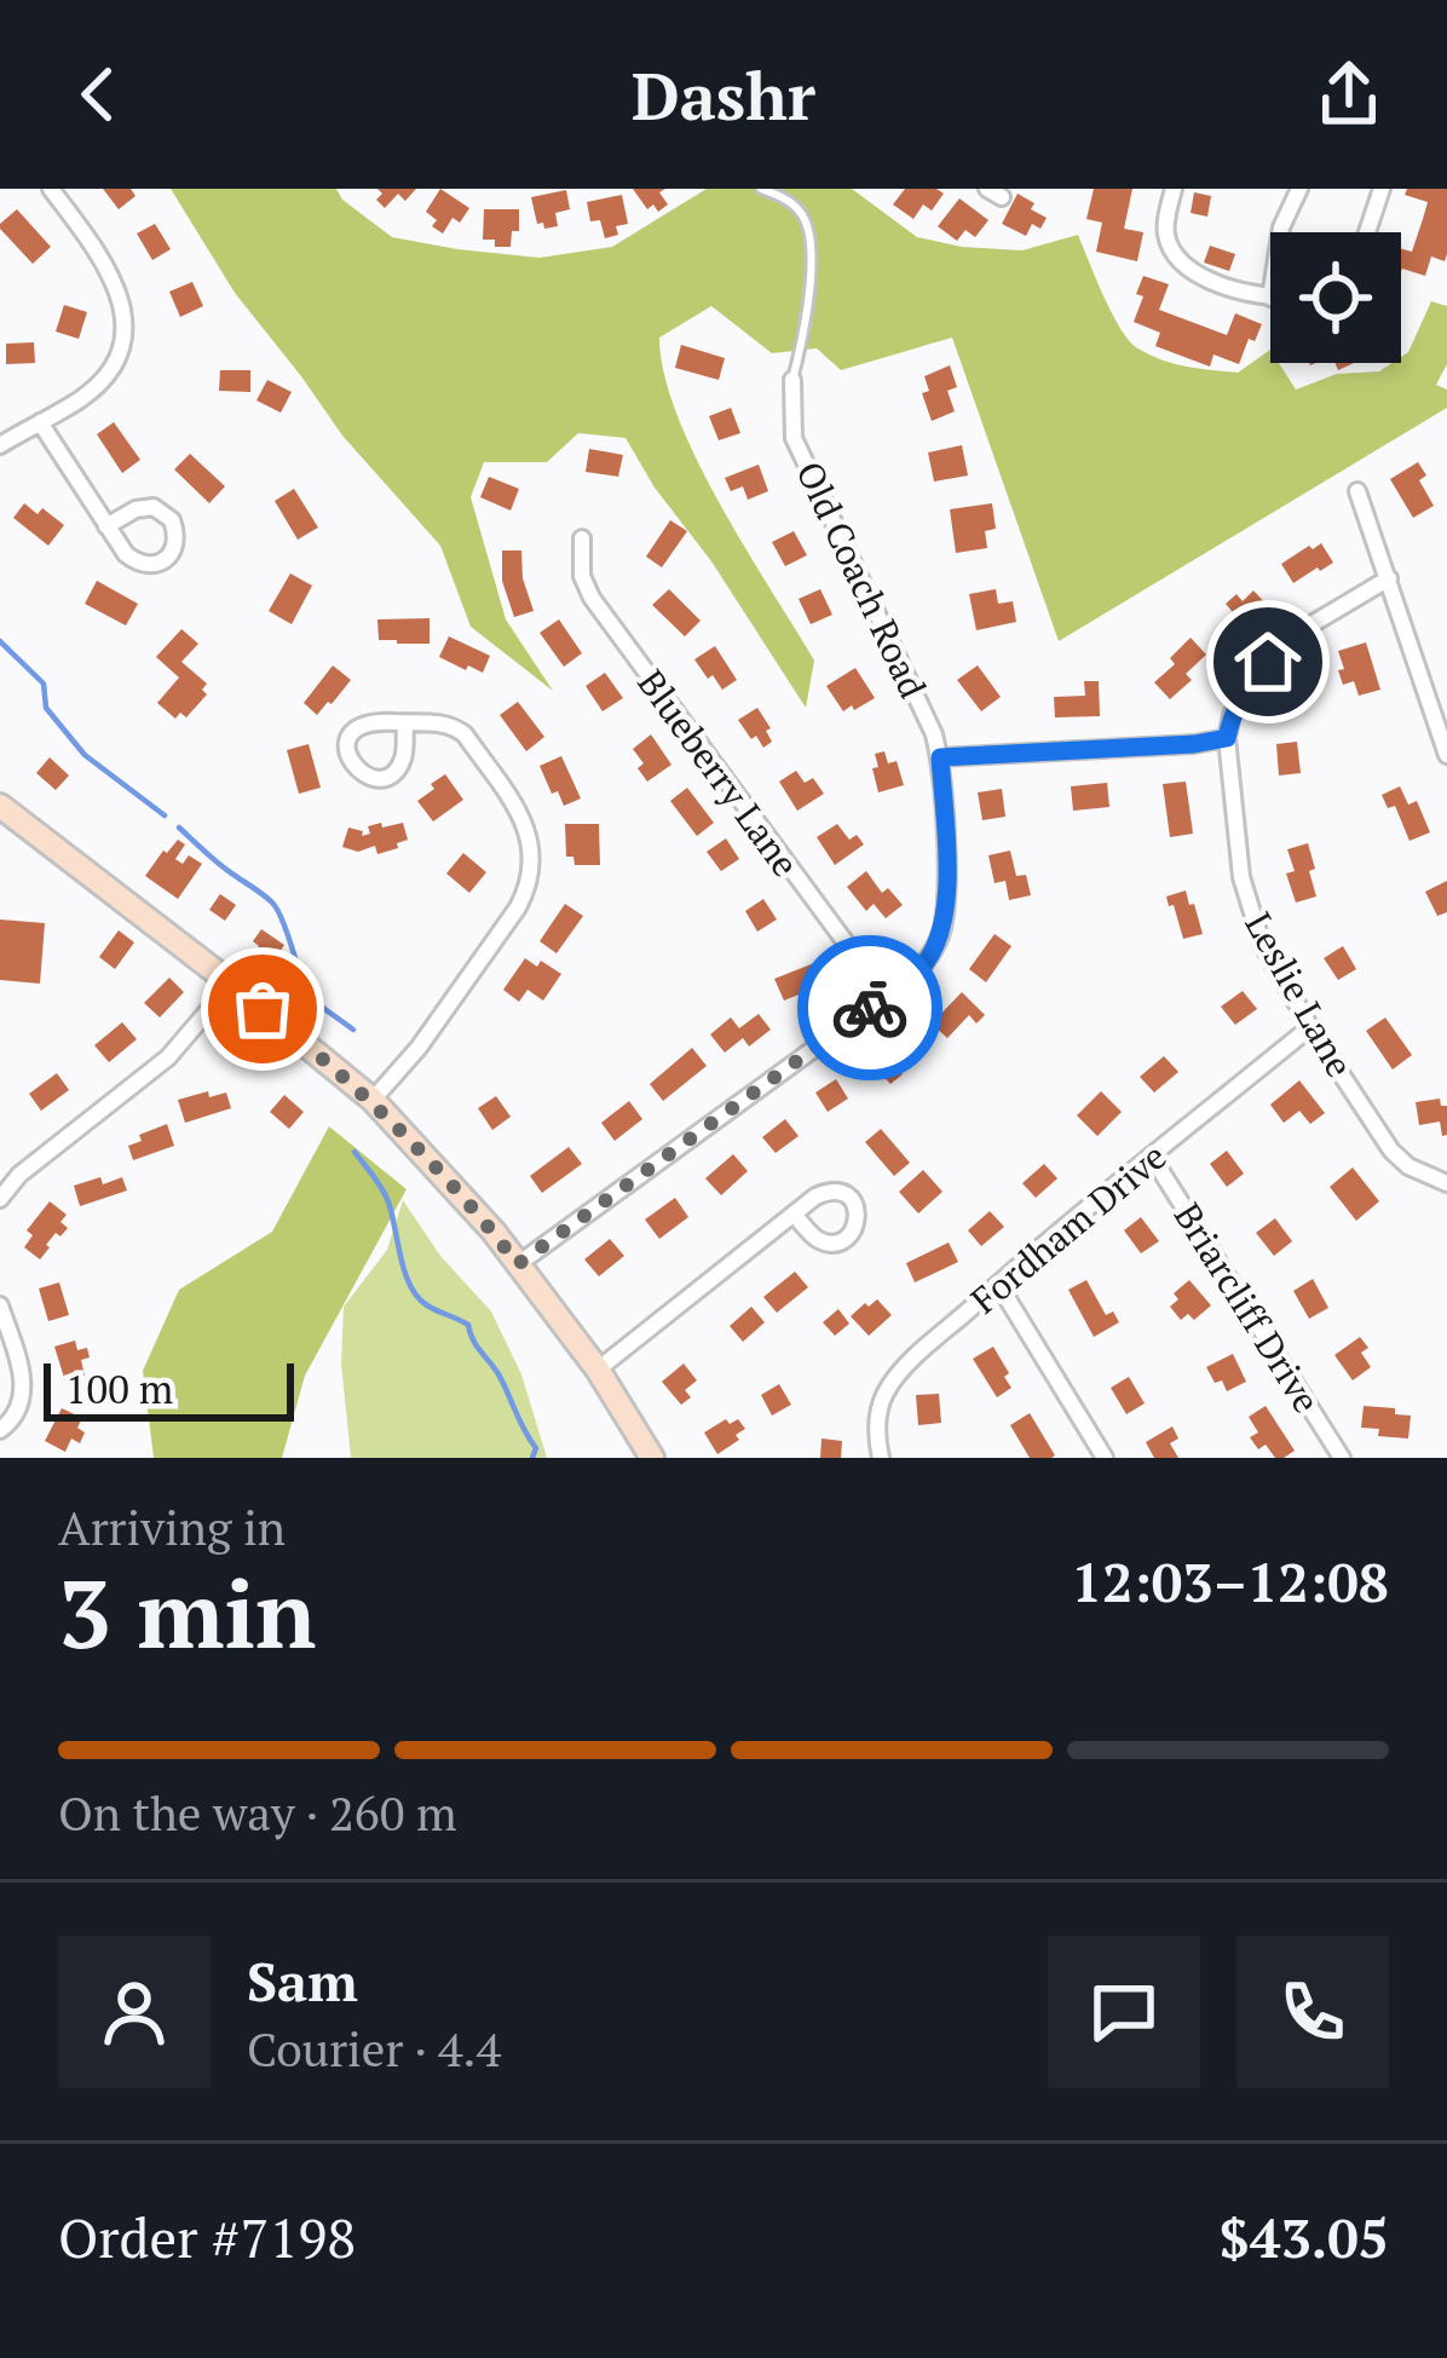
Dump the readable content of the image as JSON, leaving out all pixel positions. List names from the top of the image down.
{
  "streets": {
    "street": [
      "Old Coach Road",
      "Blueberry Lane",
      "Leslie Lane",
      "Fordham Drive",
      "Briarcliff Drive"
    ]
  },
  "crossings": [
    ["Old Coach Road", "Blueberry Lane"],
    ["Leslie Lane", "Fordham Drive"],
    ["Fordham Drive", "Briarcliff Drive"]
  ],
  "scale_bar": "100 m",
  "page": {
    "header": "Dashr",
    "scale": "100 m",
    "heading": ["3 min", "Arriving in", "12:03–12:08"],
    "panel": [
      "Sam",
      "Courier · 4.4",
      "Order #7198",
      "$43.05"
    ],
    "bar": "On the way · 260 m"
  }
}
